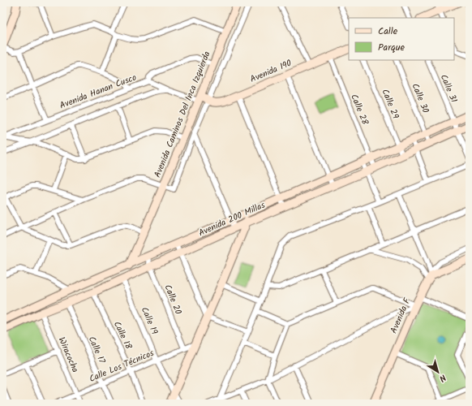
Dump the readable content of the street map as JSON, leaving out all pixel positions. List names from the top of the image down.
{
  "streets": {
    "main road": [
      "Avenida 190",
      "Avenida Caminos Del Inca Izquierda",
      "Avenida 200 Millas",
      "Avenida F"
    ],
    "street": [
      "Calle 31",
      "Avenida Hanan Cusco",
      "Calle 30",
      "Calle 29",
      "Calle 28",
      "Calle 20",
      "Calle 19",
      "Calle 18",
      "Calle 17",
      "Wiracocha",
      "Calle Los Técnicos"
    ]
  },
  "crossings": [
    ["Avenida 190", "Calle 28"],
    ["Avenida 190", "Avenida Caminos Del Inca Izquierda"],
    ["Calle 31", "Avenida 200 Millas"],
    ["Avenida Hanan Cusco", "Avenida Caminos Del Inca Izquierda"],
    ["Calle 30", "Avenida 200 Millas"],
    ["Calle 29", "Avenida 200 Millas"],
    ["Calle 28", "Avenida 200 Millas"],
    ["Avenida Caminos Del Inca Izquierda", "Avenida 200 Millas"],
    ["Avenida Caminos Del Inca Izquierda", "Calle 19"],
    ["Avenida 200 Millas", "Calle 20"],
    ["Avenida 200 Millas", "Calle 19"],
    ["Avenida 200 Millas", "Calle 18"],
    ["Avenida 200 Millas", "Calle 17"],
    ["Avenida 200 Millas", "Wiracocha"],
    ["Calle 20", "Calle Los Técnicos"],
    ["Calle 19", "Calle Los Técnicos"],
    ["Calle 18", "Calle Los Técnicos"],
    ["Calle 17", "Calle Los Técnicos"],
    ["Wiracocha", "Calle Los Técnicos"]
  ],
  "legend": ["Calle", "Parque"],
  "north": "bottom right"
}
